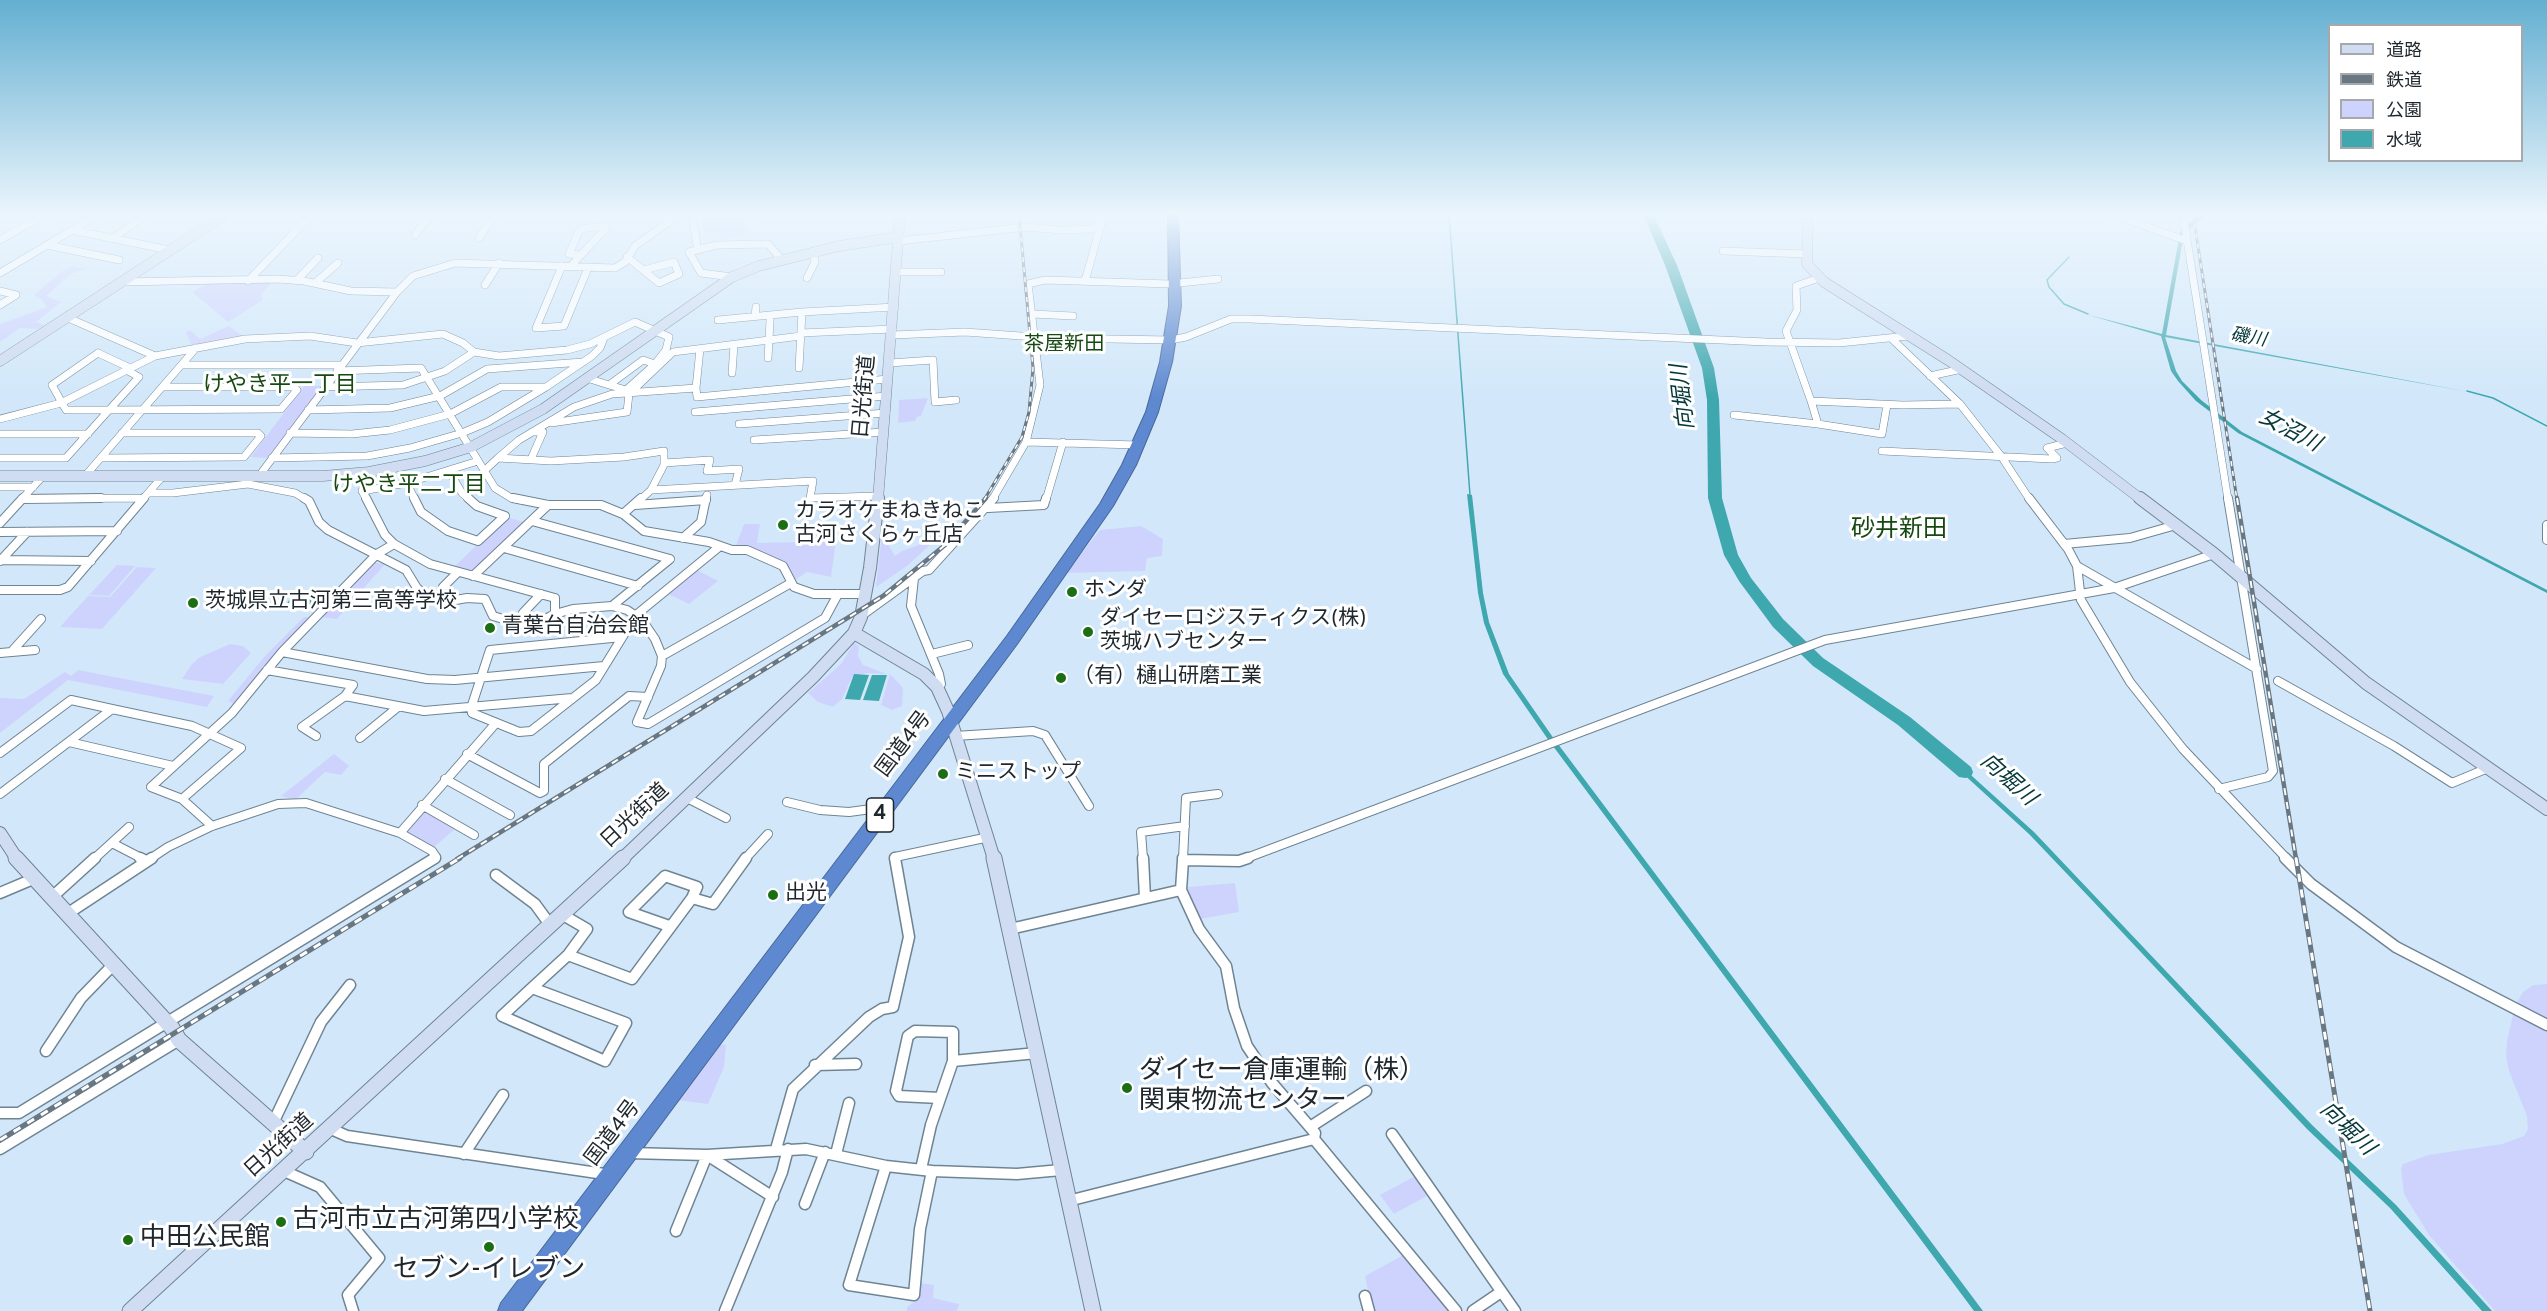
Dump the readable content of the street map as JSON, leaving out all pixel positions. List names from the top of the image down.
{
  "streets": {
    "highway": ["国道4号", "4"],
    "street": ["日光街道"]
  },
  "districts": [
    "茶屋新田",
    "けやき平一丁目",
    "けやき平二丁目",
    "砂井新田"
  ],
  "water": ["磯川", "向堀川", "女沼川"],
  "places": [
    "カラオケまねきねこ 古河さくらヶ丘店",
    "ホンダ",
    "茨城県立古河第三高等学校",
    "青葉台自治会館",
    "ダイセーロジスティクス(株) 茨城ハブセンター",
    "（有）樋山研磨工業",
    "ミニストップ",
    "出光",
    "ダイセー倉庫運輸（株） 関東物流センター",
    "古河市立古河第四小学校",
    "中田公民館",
    "セブン-イレブン"
  ],
  "legend": [
    "道路",
    "鉄道",
    "公園",
    "水域"
  ]
}
